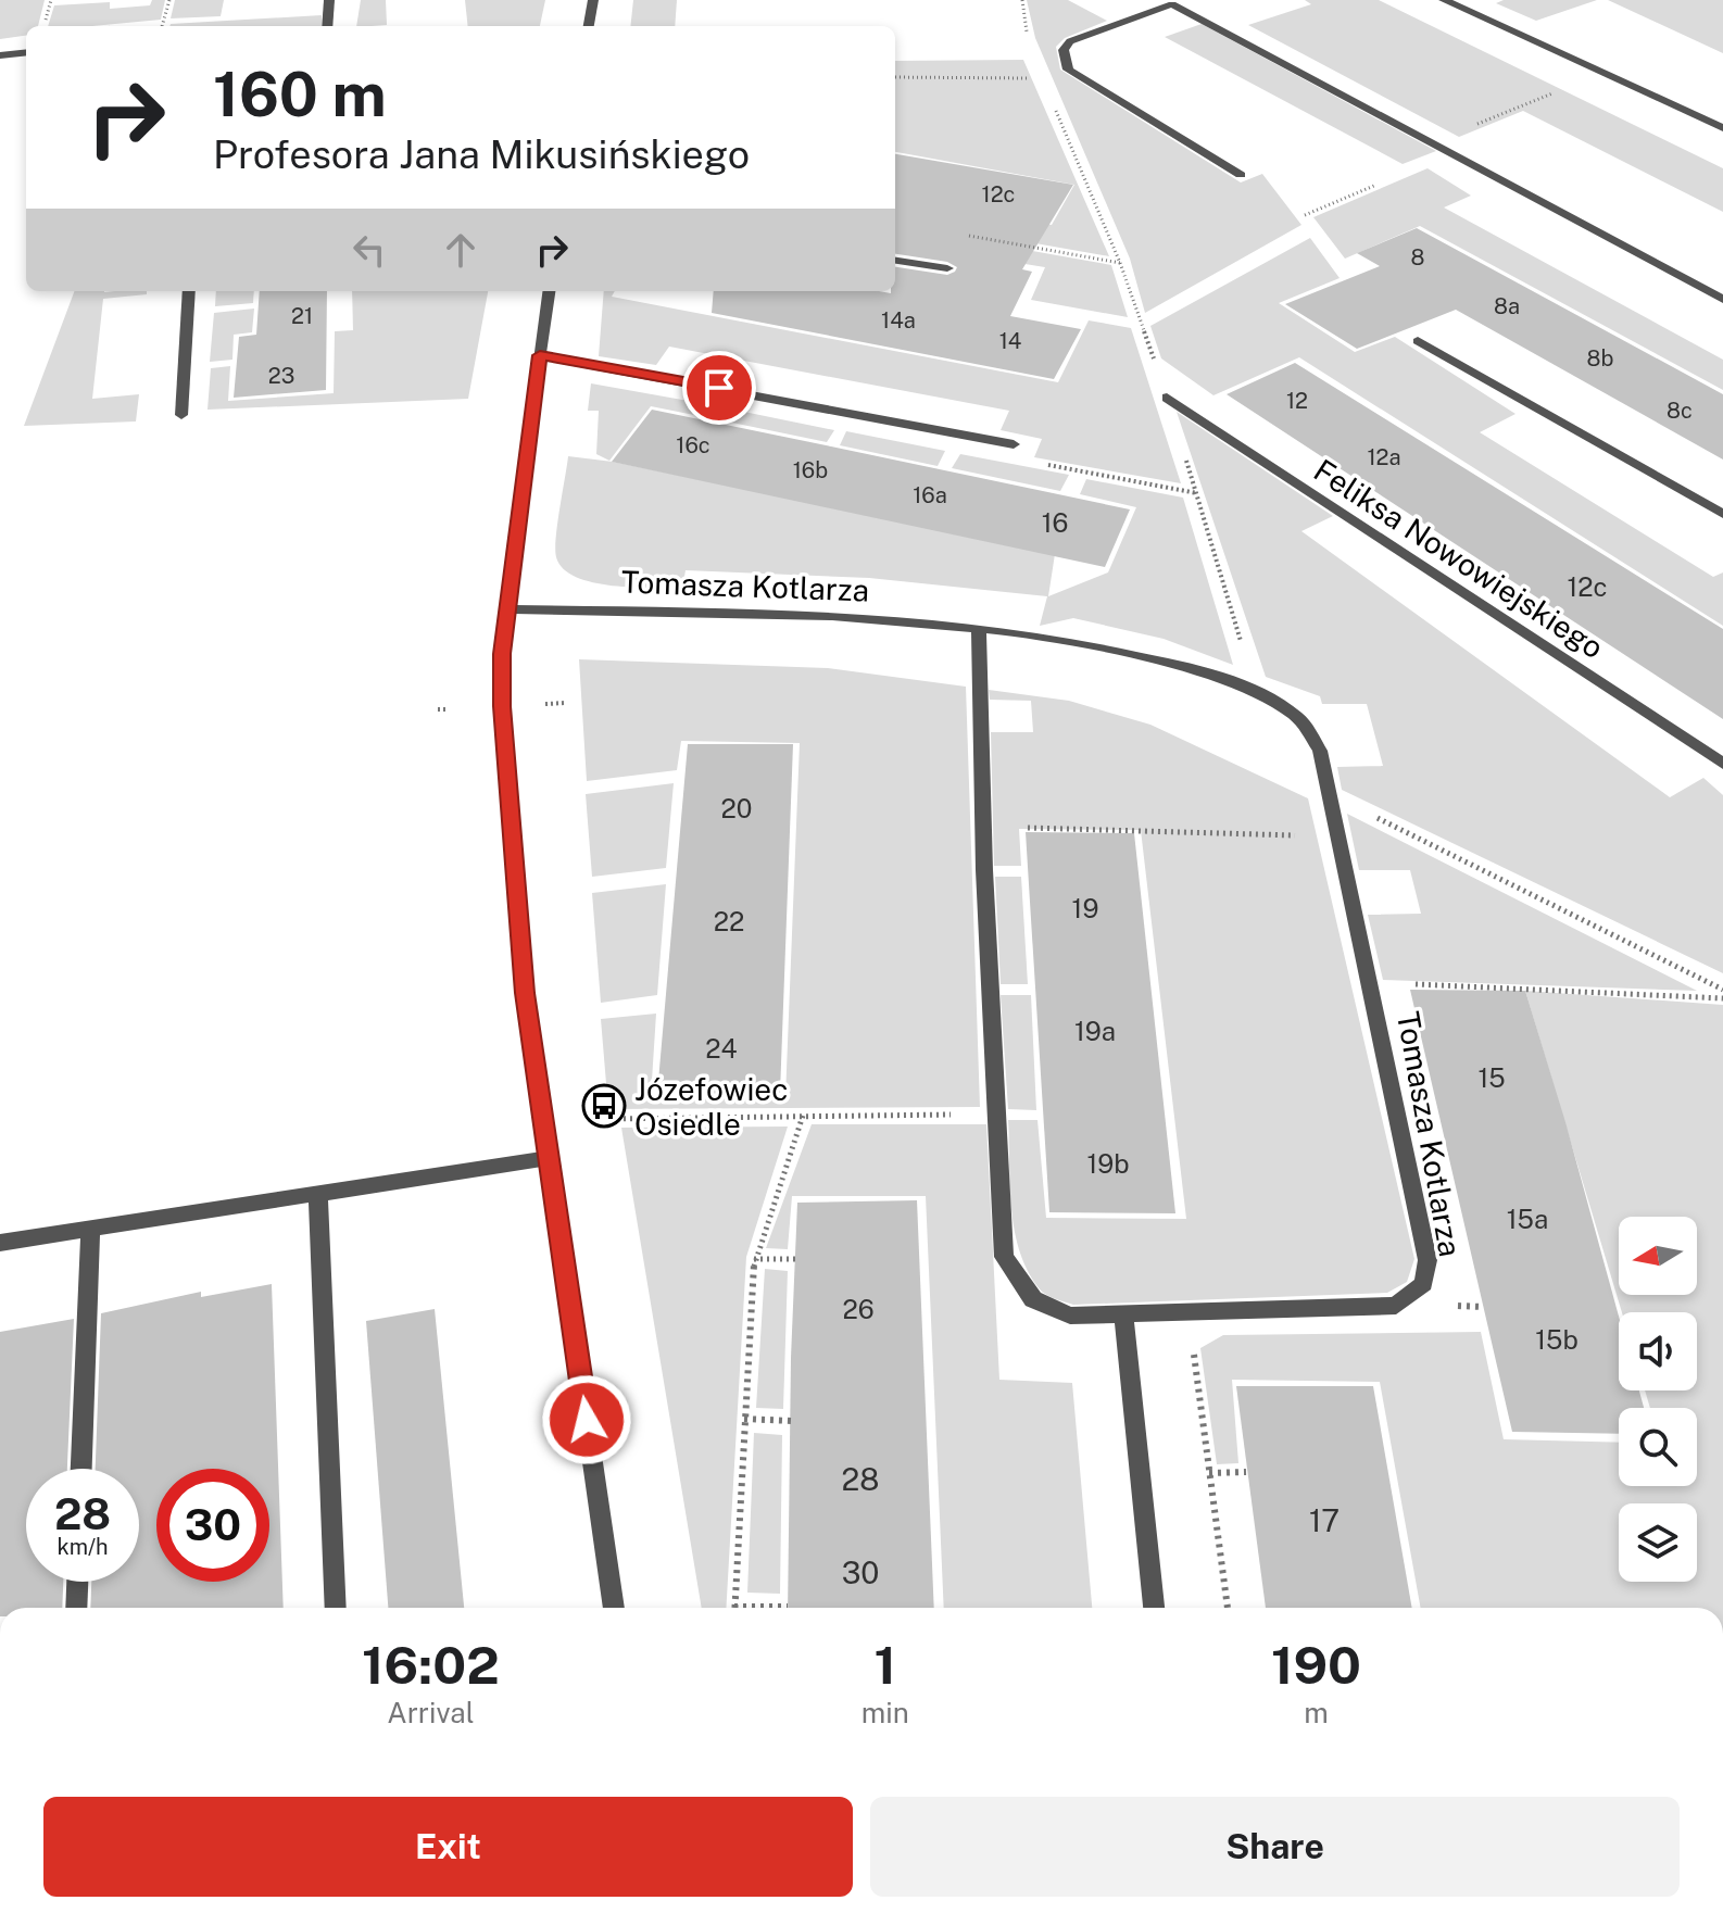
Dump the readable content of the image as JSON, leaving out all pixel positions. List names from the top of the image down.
{
  "streets": {
    "street": ["Feliksa Nowowiejskiego", "Tomasza Kotlarza"]
  },
  "places": {
    "bus stop": ["Józefowiec Osiedle"]
  },
  "house_numbers": [
    "12c",
    "8",
    "8a",
    "21",
    "14a",
    "14",
    "8b",
    "23",
    "12",
    "8c",
    "16c",
    "12a",
    "16b",
    "16a",
    "16",
    "12c",
    "20",
    "19",
    "22",
    "19a",
    "24",
    "15",
    "19b",
    "15a",
    "26",
    "15b",
    "28",
    "17",
    "30"
  ],
  "north": "left",
  "page": {
    "turn": ["160 m", "Profesora Jana Mikusińskiego"],
    "speed": "28 km/h",
    "limit": "30",
    "eta": [
      "16:02",
      "Arrival",
      "1",
      "min",
      "190",
      "m"
    ],
    "buttons": ["Exit", "Share"]
  }
}
